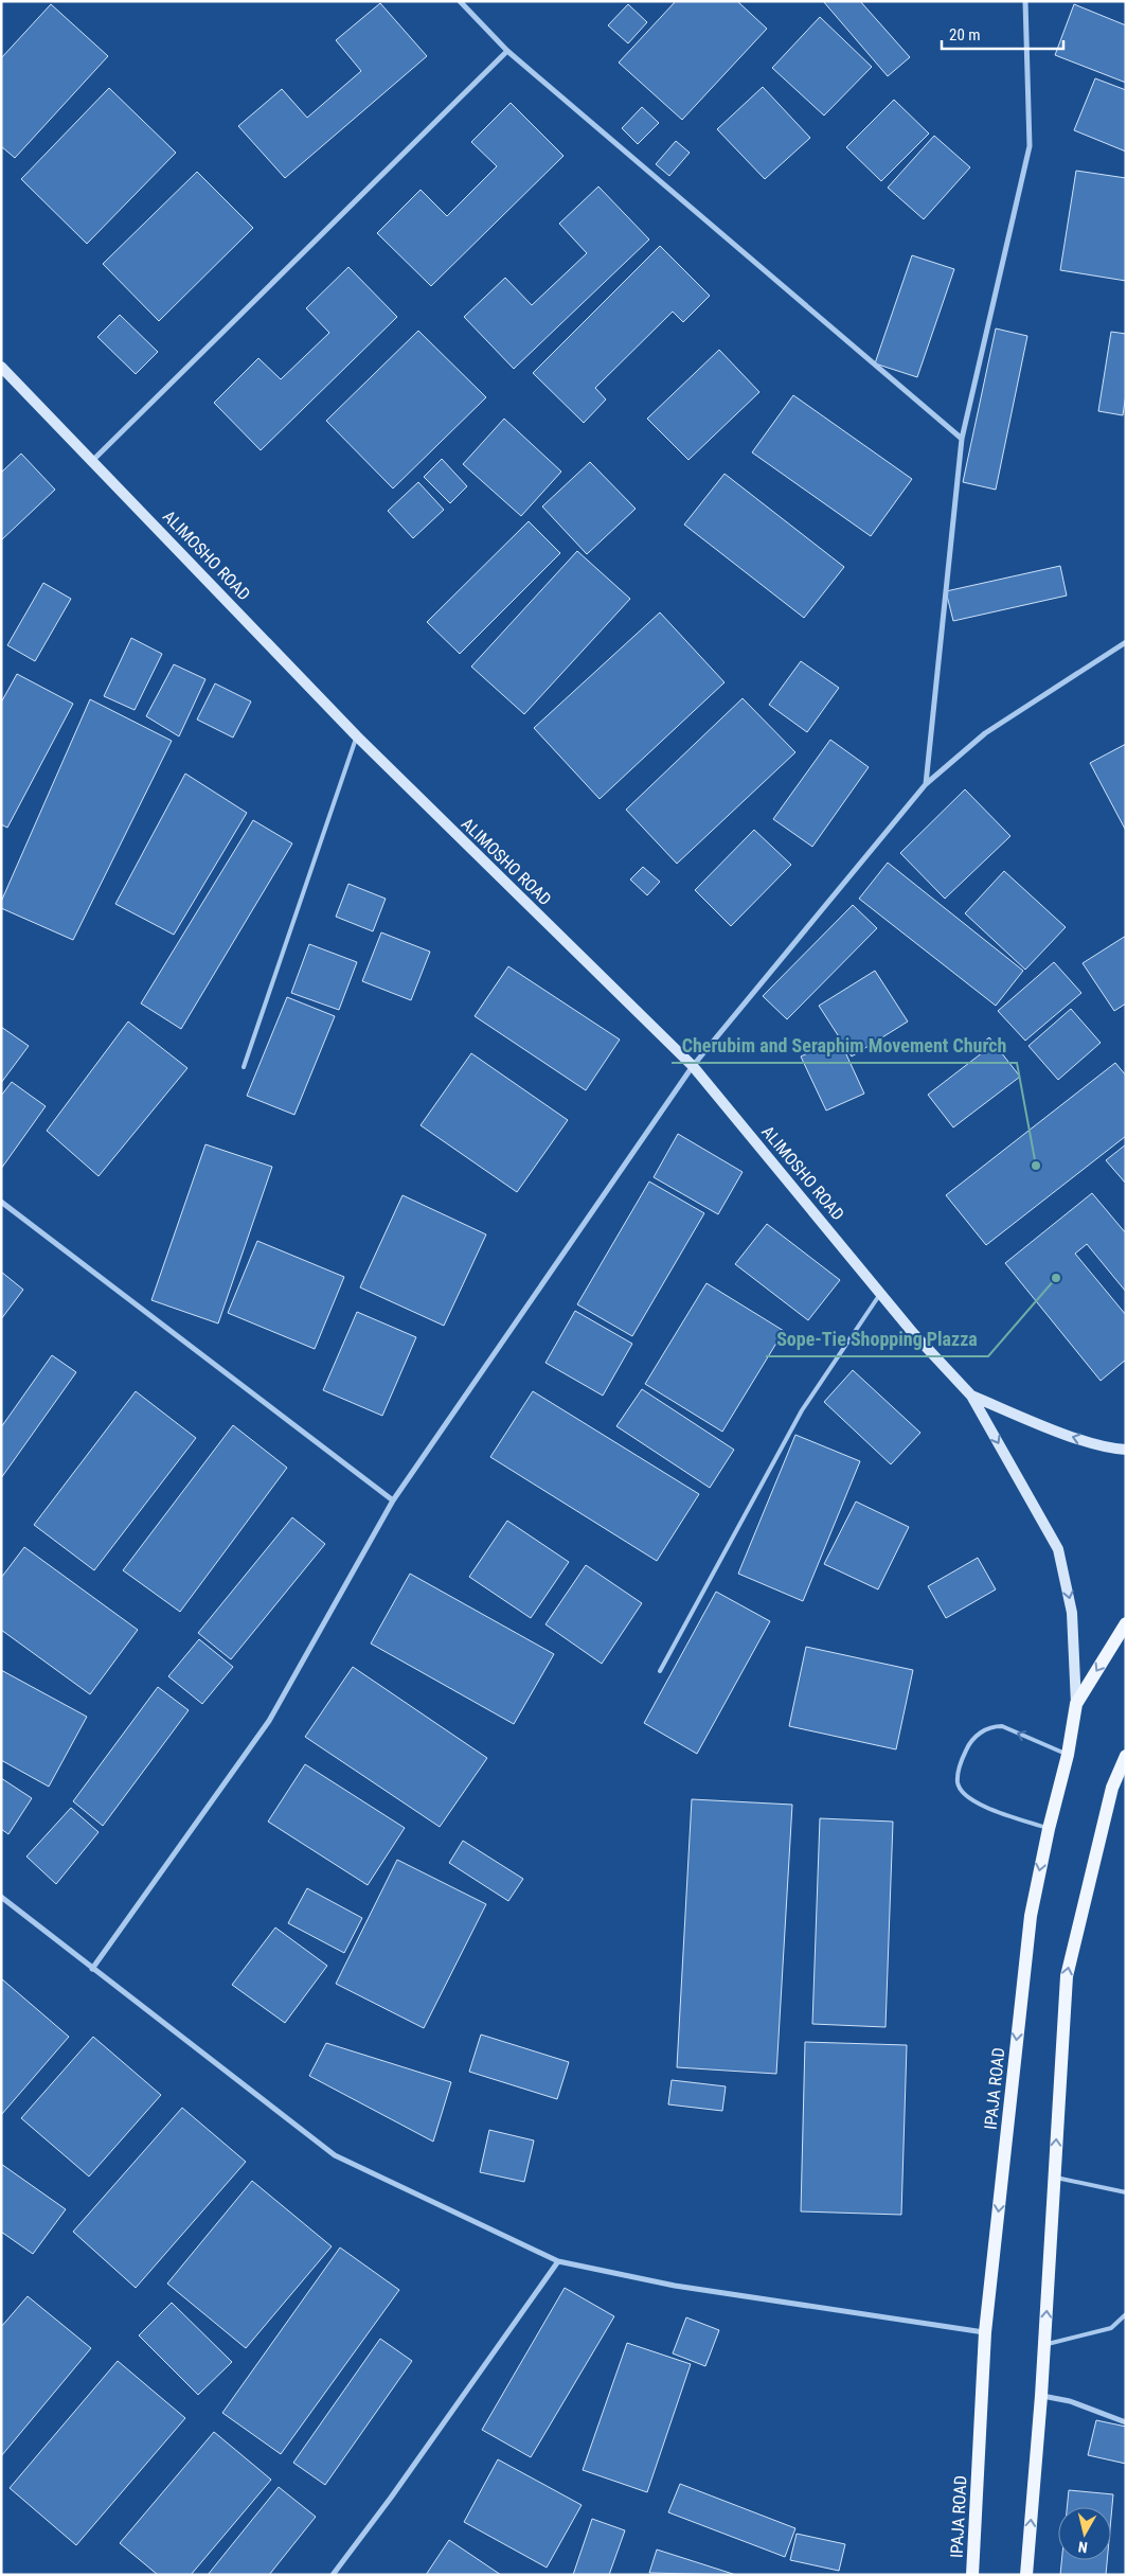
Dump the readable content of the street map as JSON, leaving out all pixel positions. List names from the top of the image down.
{
  "streets": {
    "main road": ["ALIMOSHO ROAD", "IPAJA ROAD"]
  },
  "crossings": [
    ["ALIMOSHO ROAD", "IPAJA ROAD"]
  ],
  "places": ["Cherubim and Seraphim Movement Church", "Sope-Tie Shopping Plazza"],
  "scale_bar": "20 m",
  "north": "bottom"
}
